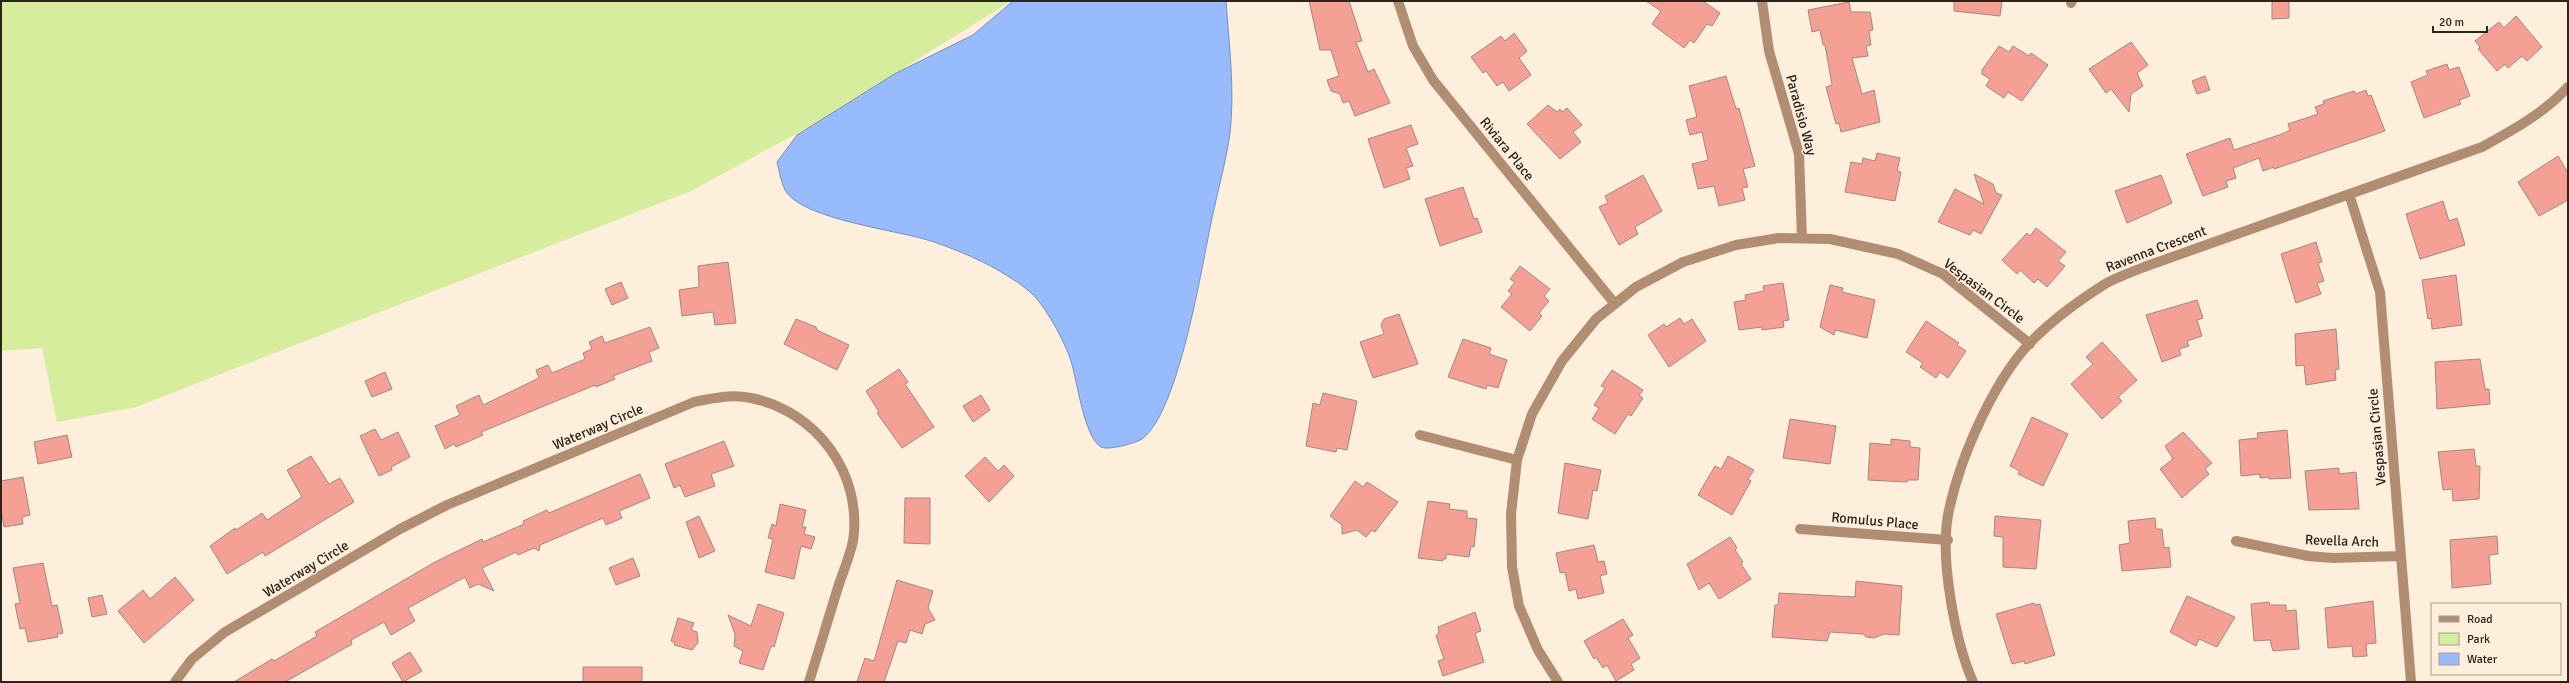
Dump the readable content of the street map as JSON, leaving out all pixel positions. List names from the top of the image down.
{
  "streets": {
    "street": [
      "Paradisio Way",
      "Riviara Place",
      "Ravenna Crescent",
      "Vespasian Circle",
      "Waterway Circle",
      "Romulus Place",
      "Revella Arch"
    ]
  },
  "crossings": [
    ["Paradisio Way", "Vespasian Circle"],
    ["Riviara Place", "Vespasian Circle"],
    ["Ravenna Crescent", "Vespasian Circle"],
    ["Ravenna Crescent", "Romulus Place"],
    ["Vespasian Circle", "Revella Arch"]
  ],
  "legend": ["Road", "Park", "Water"],
  "scale_bar": "20 m"
}
